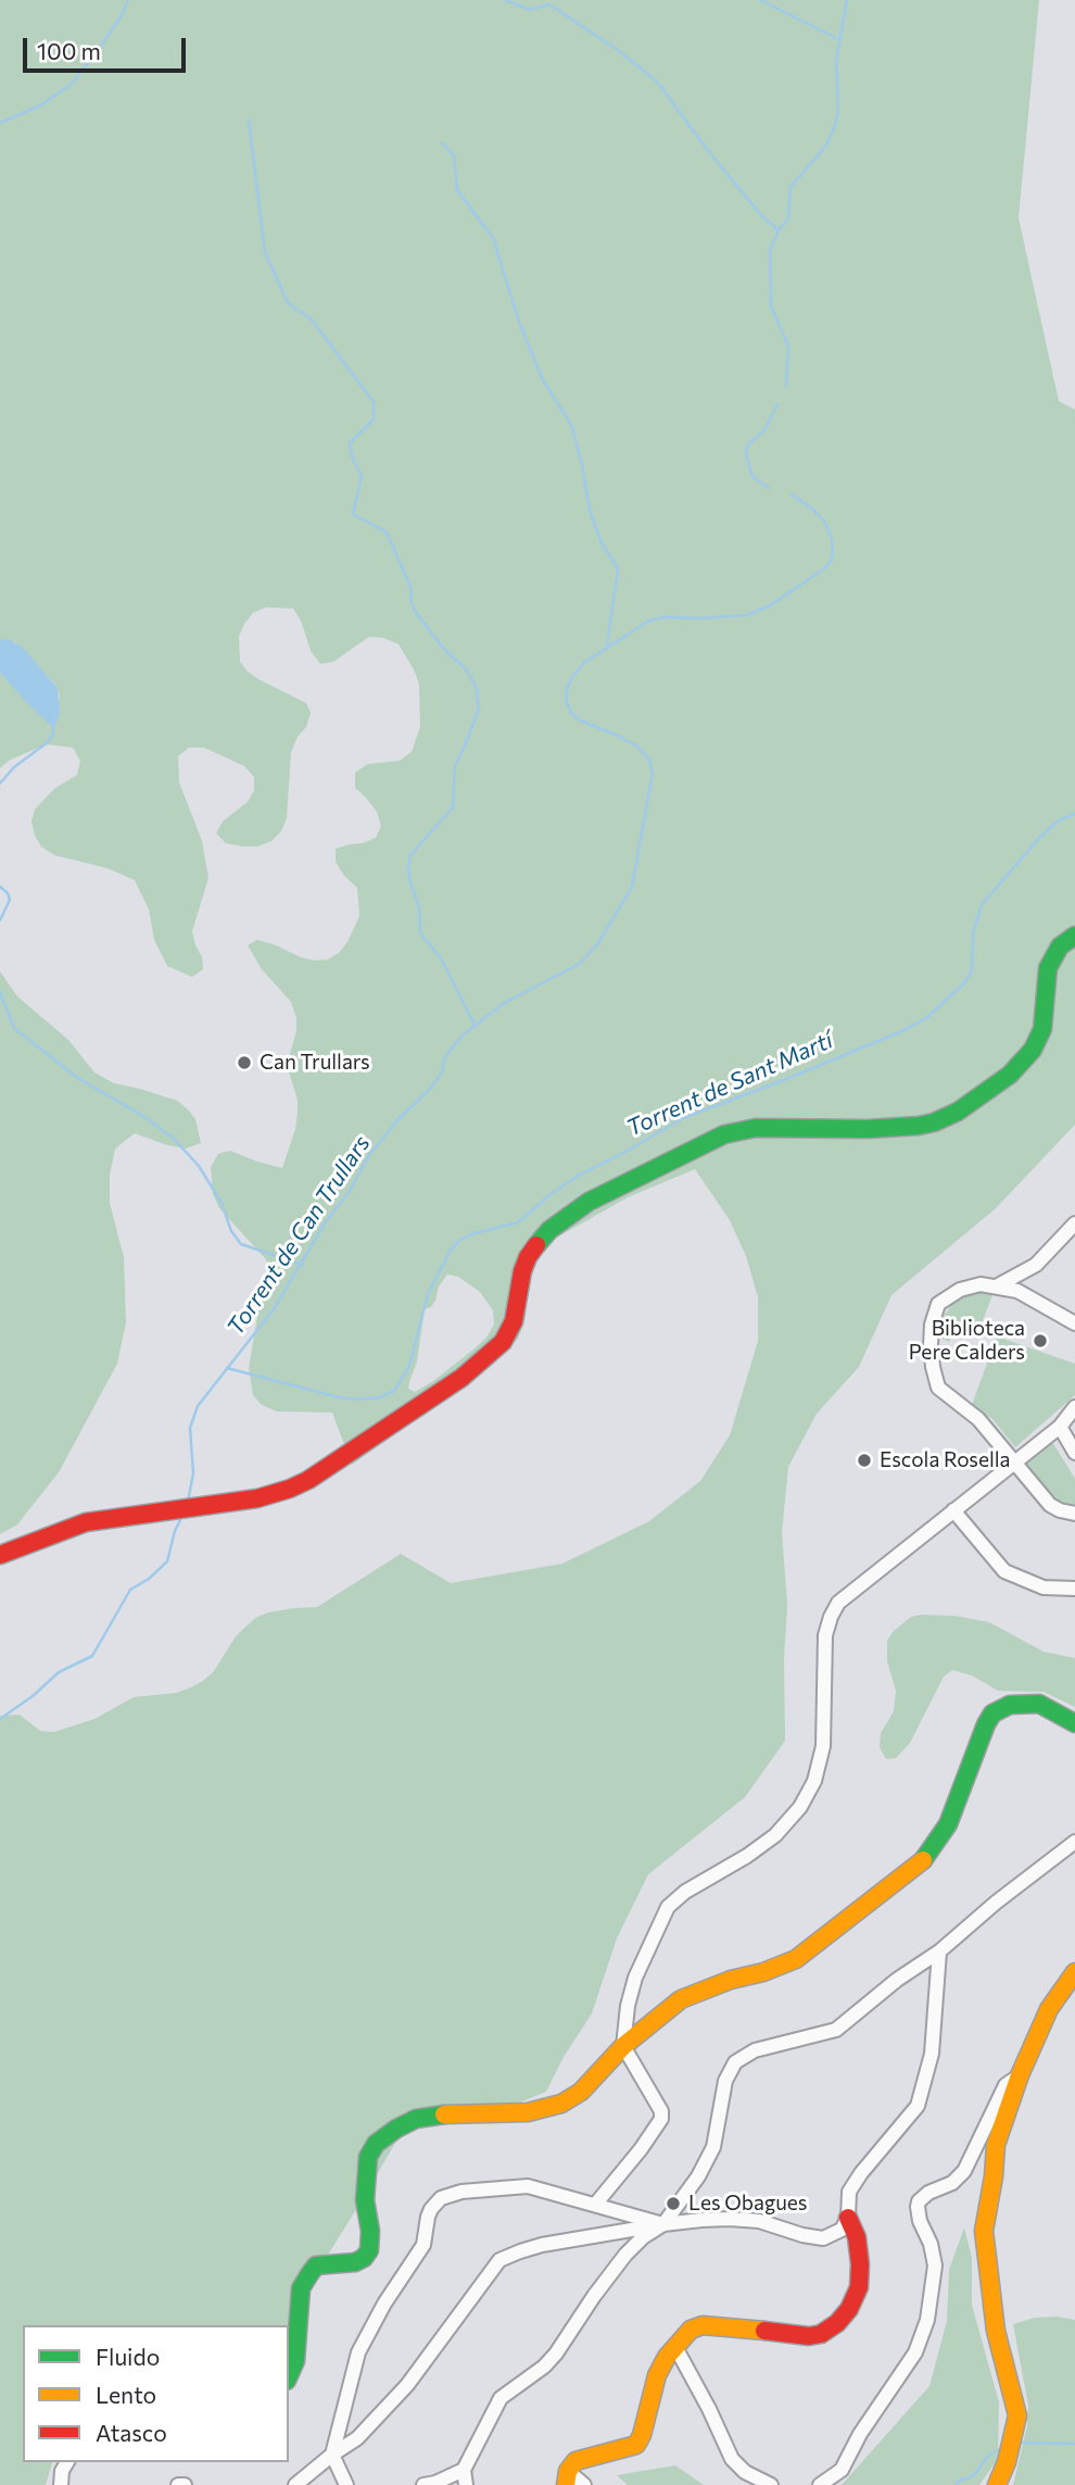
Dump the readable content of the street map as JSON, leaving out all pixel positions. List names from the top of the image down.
{
  "water": ["Torrent de Sant Martí", "Torrent de Can Trullars"],
  "places": [
    "Can Trullars",
    "Biblioteca Pere Calders",
    "Escola Rosella",
    "Les Obagues"
  ],
  "legend": ["Fluido", "Lento", "Atasco"],
  "scale_bar": "100 m"
}
